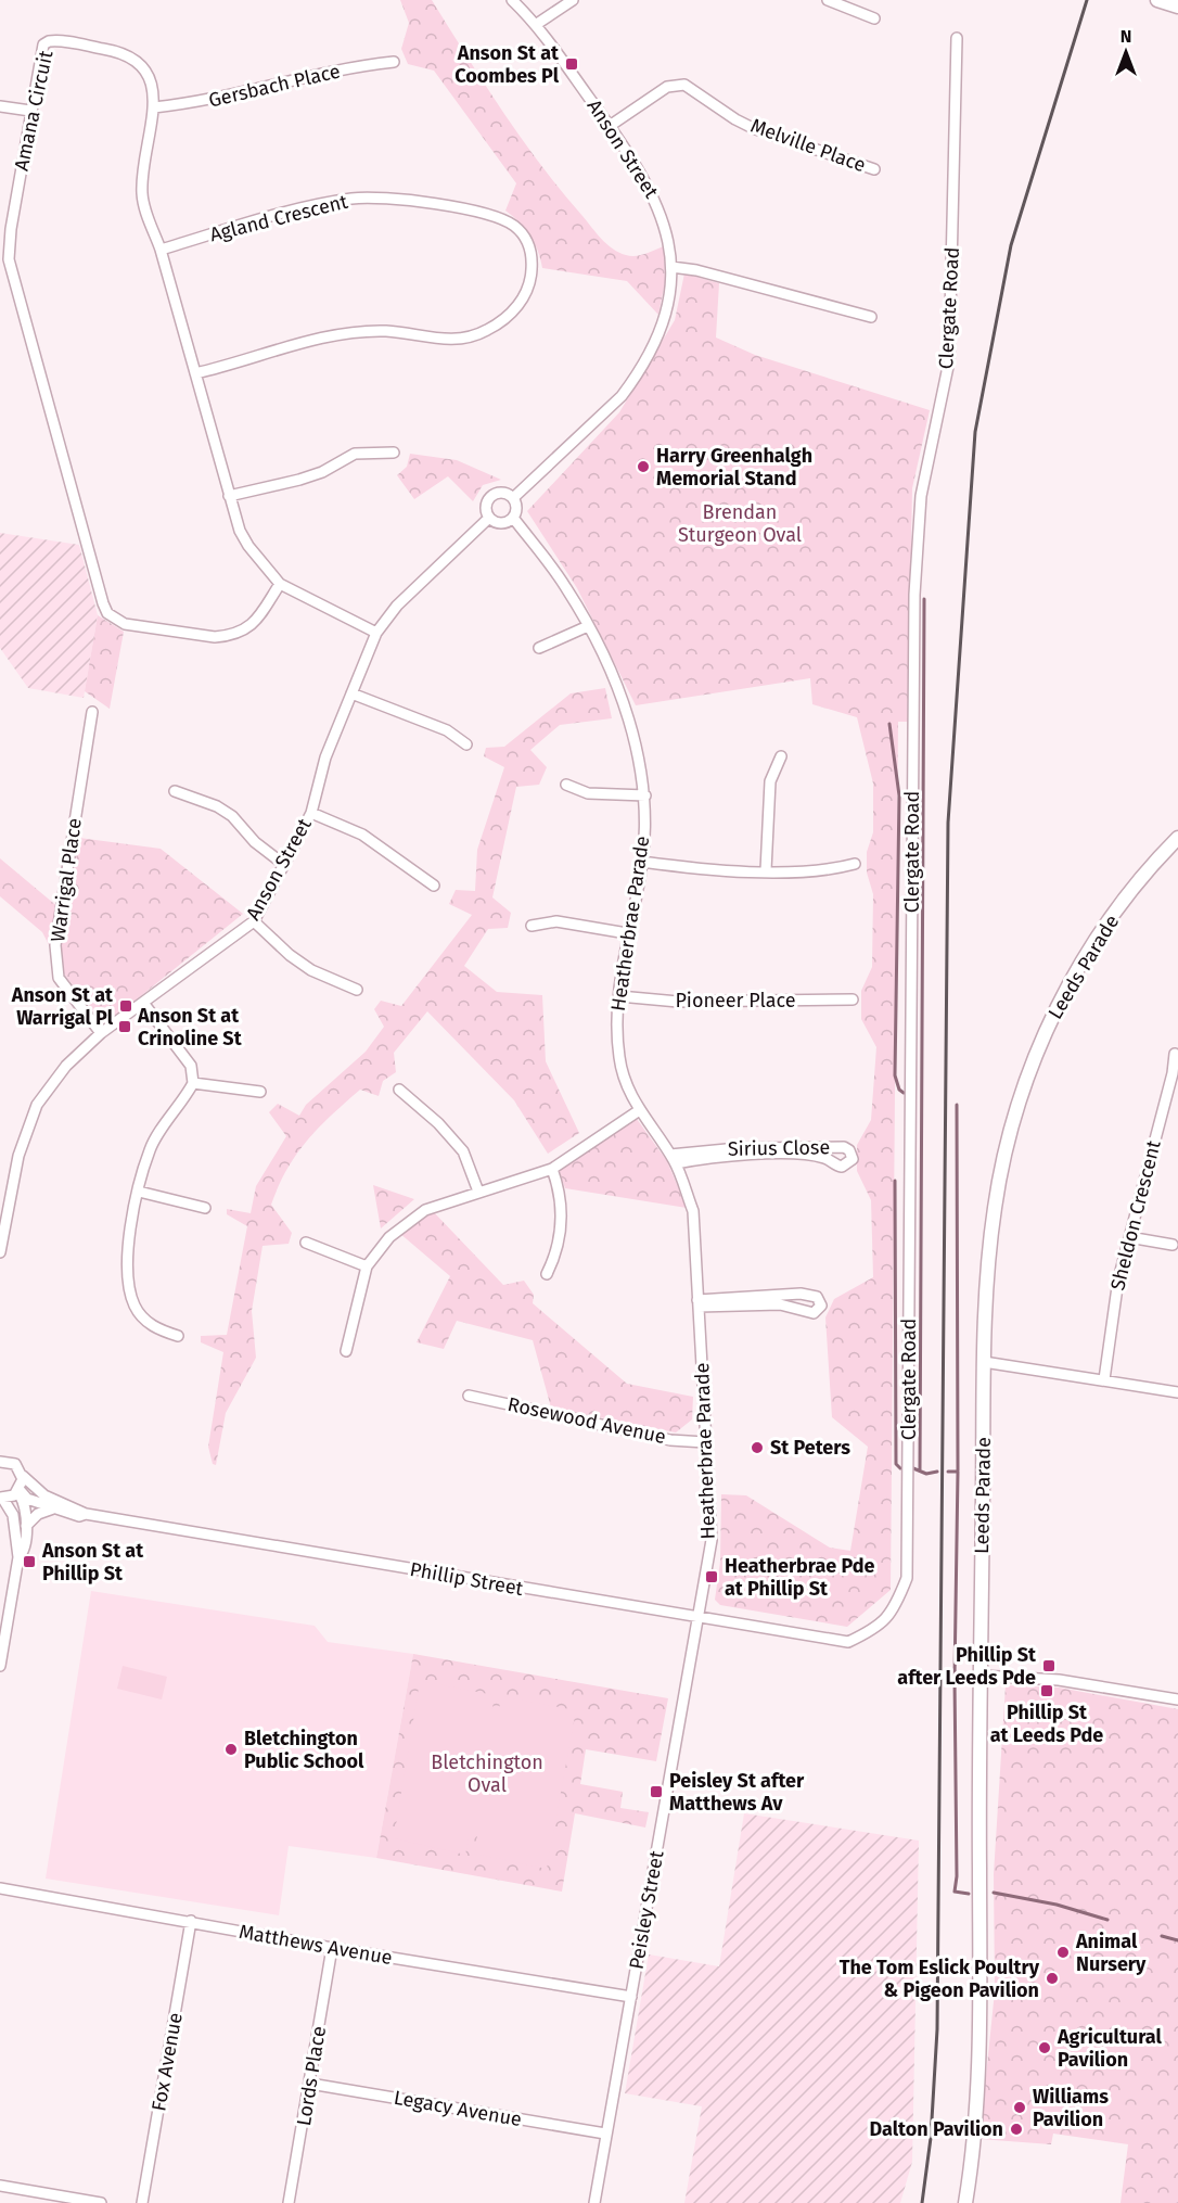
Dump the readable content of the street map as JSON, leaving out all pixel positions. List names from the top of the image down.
{
  "streets": {
    "main road": ["Leeds Parade"],
    "street": [
      "Gersbach Place",
      "Amana Circuit",
      "Melville Place",
      "Anson Street",
      "Agland Crescent",
      "Clergate Road",
      "Warrigal Place",
      "Heatherbrae Parade",
      "Pioneer Place",
      "Sirius Close",
      "Sheldon Crescent",
      "Rosewood Avenue",
      "Phillip Street",
      "Peisley Street",
      "Matthews Avenue",
      "Fox Avenue",
      "Lords Place",
      "Legacy Avenue"
    ]
  },
  "crossings": [
    ["Gersbach Place", "Amana Circuit"],
    ["Amana Circuit", "Anson Street"],
    ["Amana Circuit", "Agland Crescent"],
    ["Melville Place", "Anson Street"],
    ["Anson Street", "Warrigal Place"],
    ["Anson Street", "Heatherbrae Parade"],
    ["Clergate Road", "Phillip Street"],
    ["Heatherbrae Parade", "Pioneer Place"],
    ["Heatherbrae Parade", "Sirius Close"],
    ["Heatherbrae Parade", "Rosewood Avenue"],
    ["Heatherbrae Parade", "Phillip Street"],
    ["Heatherbrae Parade", "Peisley Street"],
    ["Phillip Street", "Peisley Street"],
    ["Peisley Street", "Matthews Avenue"],
    ["Peisley Street", "Legacy Avenue"],
    ["Matthews Avenue", "Fox Avenue"],
    ["Matthews Avenue", "Lords Place"],
    ["Lords Place", "Legacy Avenue"]
  ],
  "parks": ["Brendan Sturgeon Oval", "Bletchington Oval"],
  "places": {
    "transit": [
      "Anson St at Coombes Pl",
      "Anson St at Warrigal Pl",
      "Anson St at Crinoline St",
      "Anson St at Phillip St",
      "Heatherbrae Pde at Phillip St",
      "Phillip St after Leeds Pde",
      "Phillip St at Leeds Pde",
      "Peisley St after Matthews Av"
    ],
    "other": [
      "Harry Greenhalgh Memorial Stand",
      "St Peters",
      "Bletchington Public School",
      "Animal Nursery",
      "The Tom Eslick Poultry & Pigeon Pavilion",
      "Agricultural Pavilion",
      "Williams Pavilion",
      "Dalton Pavilion"
    ]
  },
  "north": "top"
}
